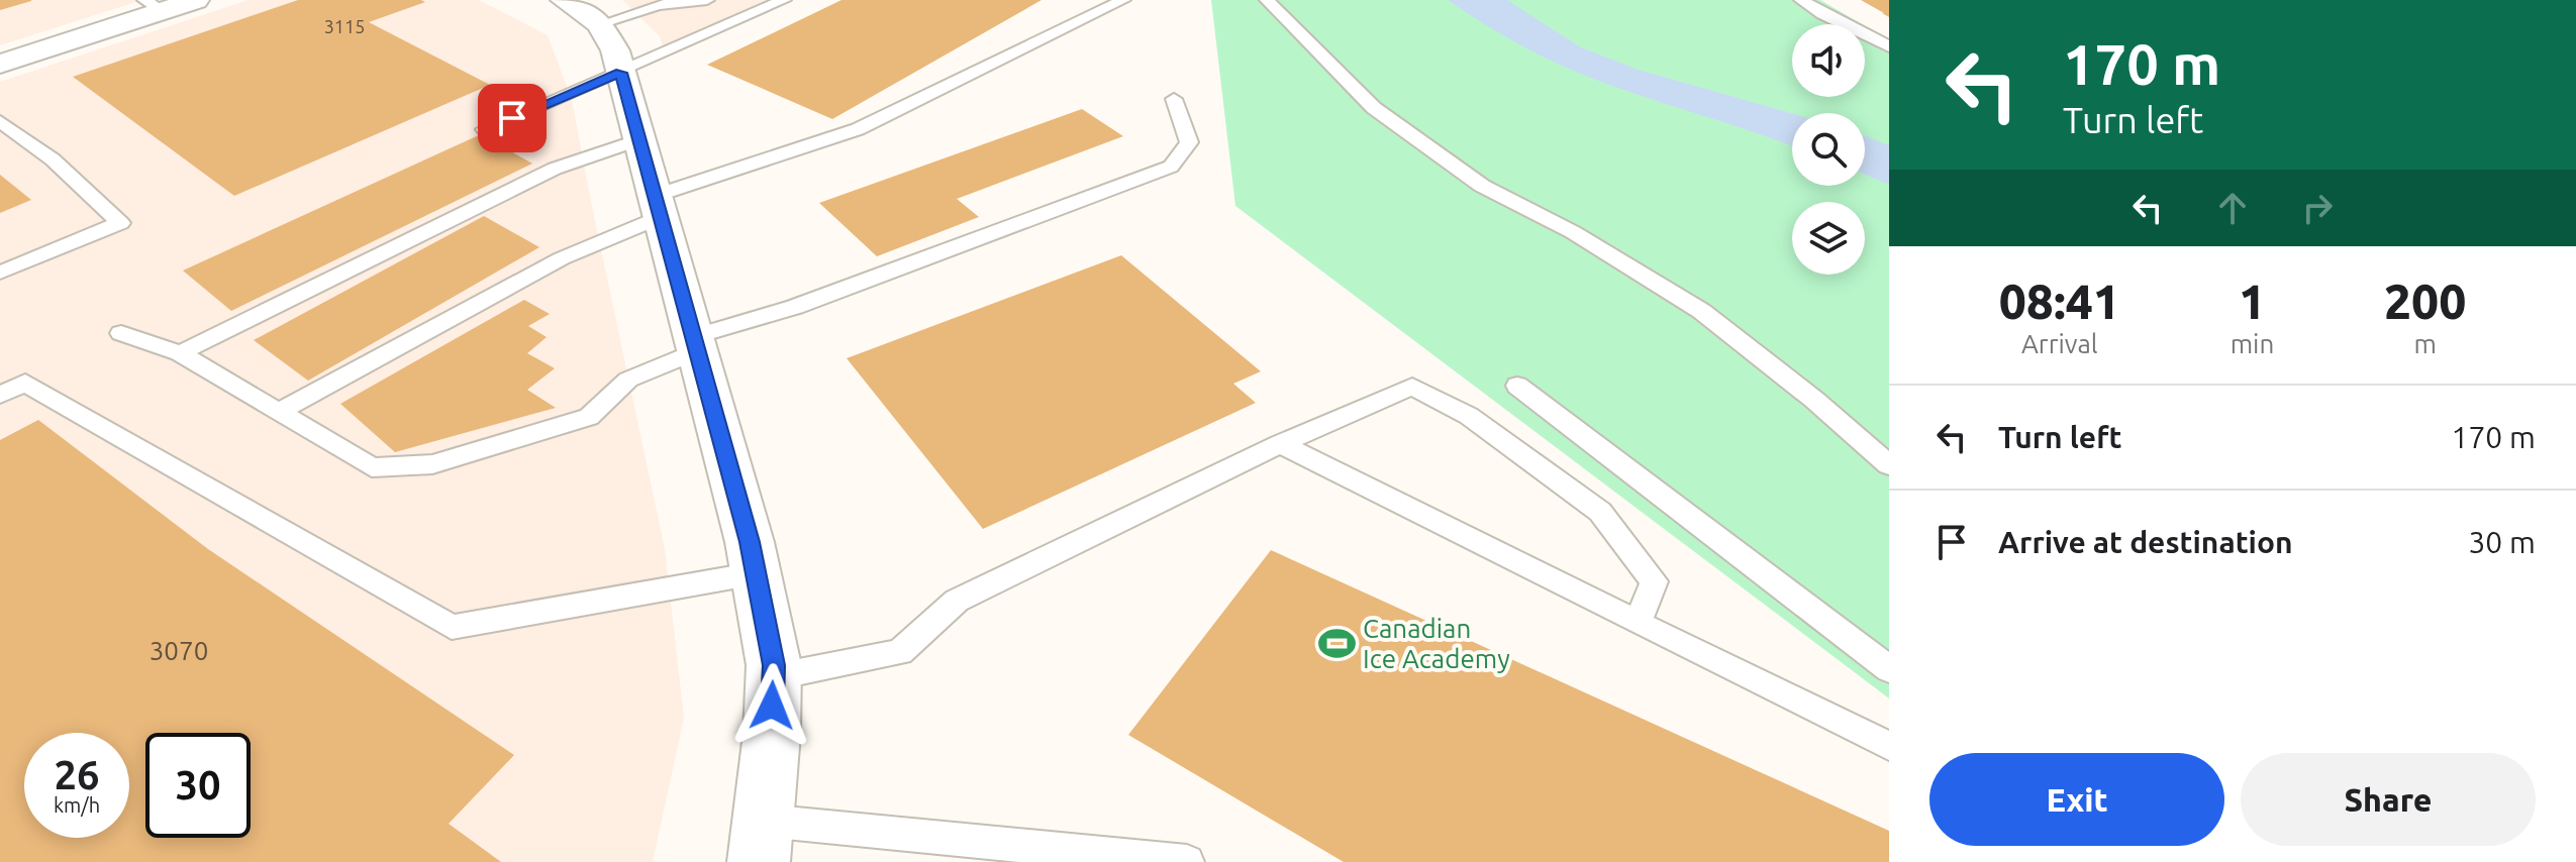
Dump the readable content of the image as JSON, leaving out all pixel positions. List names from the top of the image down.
{
  "places": {
    "sports": ["Canadian Ice Academy"]
  },
  "house_numbers": ["3115", "3070"],
  "page": {
    "turn": ["170 m", "Turn left"],
    "eta": [
      "08:41",
      "Arrival",
      "1",
      "min",
      "200",
      "m"
    ],
    "list": [
      {
        "name": "Turn left",
        "value": "170 m"
      },
      {
        "name": "Arrive at destination",
        "value": "30 m"
      }
    ],
    "speed": "26 km/h",
    "limit": "30",
    "buttons": ["Exit", "Share"]
  }
}
